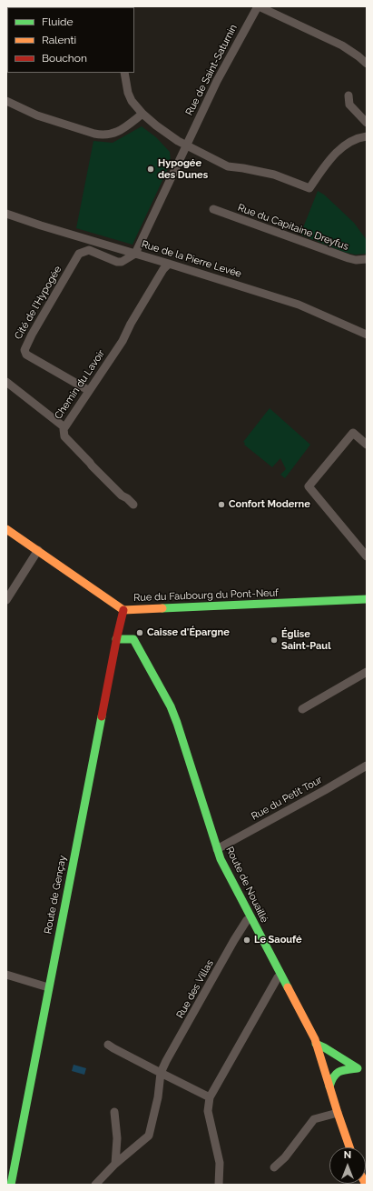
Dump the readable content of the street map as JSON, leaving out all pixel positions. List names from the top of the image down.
{
  "streets": {
    "main road": ["Rue du Faubourg du Pont-Neuf", "Route de Nouaillé", "Route de Gençay"],
    "street": [
      "Rue de Saint-Saturnin",
      "Rue du Capitaine Dreyfus",
      "Rue de la Pierre Levée",
      "Cité de l'Hypogée",
      "Chemin du Lavoir",
      "Rue du Petit Tour",
      "Rue des Villas"
    ]
  },
  "crossings": [
    ["Rue de Saint-Saturnin", "Rue de la Pierre Levée"],
    ["Rue de Saint-Saturnin", "Cité de l'Hypogée"],
    ["Rue de la Pierre Levée", "Cité de l'Hypogée"],
    ["Rue de la Pierre Levée", "Chemin du Lavoir"],
    ["Cité de l'Hypogée", "Chemin du Lavoir"],
    ["Rue du Faubourg du Pont-Neuf", "Route de Gençay"],
    ["Rue du Petit Tour", "Route de Nouaillé"],
    ["Route de Nouaillé", "Route de Gençay"],
    ["Route de Nouaillé", "Rue des Villas"]
  ],
  "places": [
    "Hypogée des Dunes",
    "Confort Moderne",
    "Caisse d'Épargne",
    "Église Saint-Paul",
    "Le Saoufé"
  ],
  "legend": ["Fluide", "Ralenti", "Bouchon"],
  "north": "top"
}
